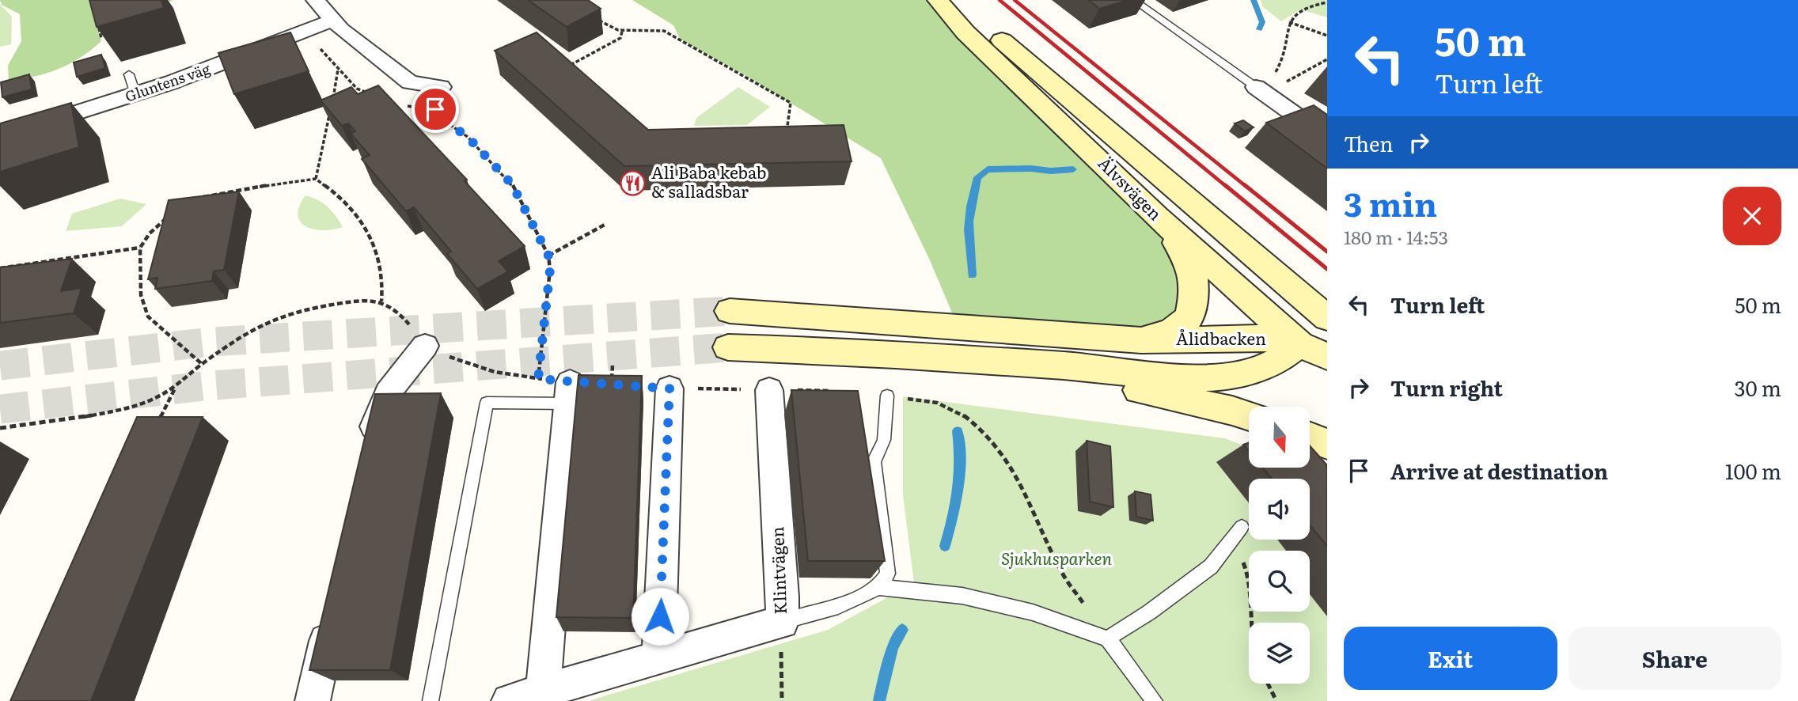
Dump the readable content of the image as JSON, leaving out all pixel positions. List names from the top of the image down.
{
  "streets": {
    "main road": ["Älvsvägen", "Ålidbacken"],
    "street": ["Gluntens väg", "Klintvägen"]
  },
  "crossings": [
    ["Älvsvägen", "Ålidbacken"]
  ],
  "parks": ["Sjukhusparken"],
  "places": {
    "restaurant": ["Ali Baba kebab & salladsbar"]
  },
  "north": "bottom",
  "page": {
    "turn": ["50 m", "Turn left"],
    "then": "Then",
    "heading": ["3 min", "180 m · 14:53"],
    "list": [
      {
        "name": "Turn left",
        "value": "50 m"
      },
      {
        "name": "Turn right",
        "value": "30 m"
      },
      {
        "name": "Arrive at destination",
        "value": "100 m"
      }
    ],
    "buttons": ["Exit", "Share"]
  }
}
